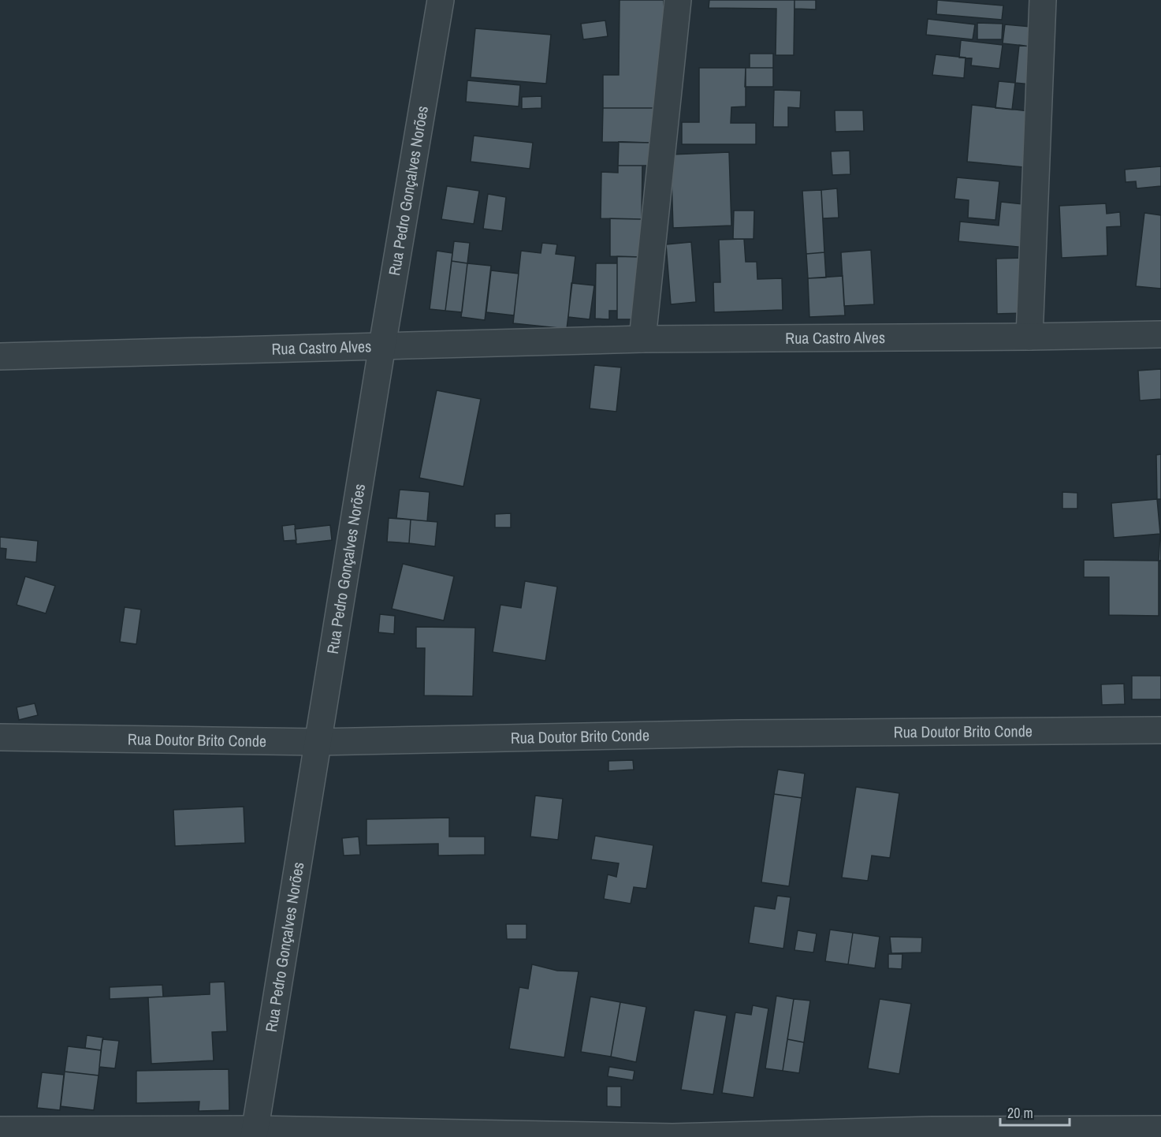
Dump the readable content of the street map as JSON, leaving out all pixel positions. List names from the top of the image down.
{
  "streets": {
    "street": ["Rua Pedro Gonçalves Norões", "Rua Castro Alves", "Rua Doutor Brito Conde"]
  },
  "crossings": [
    ["Rua Pedro Gonçalves Norões", "Rua Castro Alves"],
    ["Rua Pedro Gonçalves Norões", "Rua Doutor Brito Conde"]
  ],
  "scale_bar": "20 m"
}
